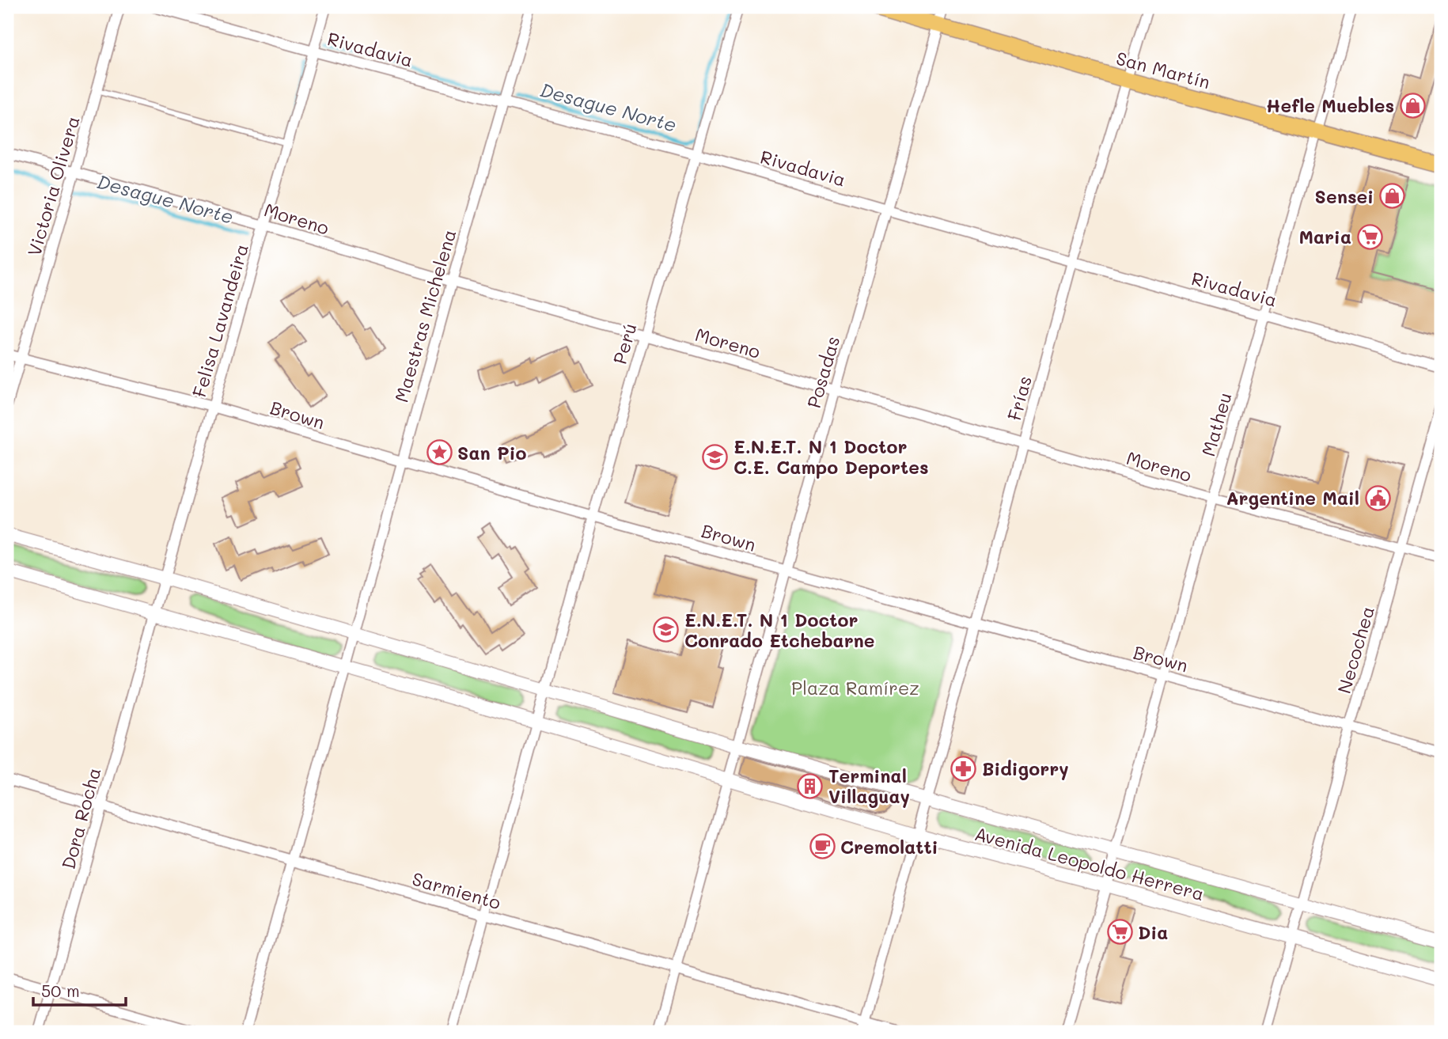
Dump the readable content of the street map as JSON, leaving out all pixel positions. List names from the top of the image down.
{
  "streets": {
    "main road": ["San Martín"],
    "street": [
      "Rivadavia",
      "Victoria Olivera",
      "Moreno",
      "Maestras Michelena",
      "Felisa Lavandeira",
      "Perú",
      "Posadas",
      "Frías",
      "Brown",
      "Matheu",
      "Necochea",
      "Dora Rocha",
      "Avenida Leopoldo Herrera",
      "Sarmiento"
    ]
  },
  "crossings": [
    ["Rivadavia", "Maestras Michelena"],
    ["Rivadavia", "Felisa Lavandeira"],
    ["Rivadavia", "Perú"],
    ["Rivadavia", "Posadas"],
    ["Rivadavia", "Frías"],
    ["Rivadavia", "Matheu"],
    ["San Martín", "Posadas"],
    ["San Martín", "Frías"],
    ["San Martín", "Matheu"],
    ["Victoria Olivera", "Moreno"],
    ["Victoria Olivera", "Brown"],
    ["Moreno", "Maestras Michelena"],
    ["Moreno", "Felisa Lavandeira"],
    ["Moreno", "Perú"],
    ["Moreno", "Posadas"],
    ["Moreno", "Frías"],
    ["Moreno", "Matheu"],
    ["Moreno", "Necochea"],
    ["Maestras Michelena", "Brown"],
    ["Maestras Michelena", "Avenida Leopoldo Herrera"],
    ["Felisa Lavandeira", "Brown"],
    ["Felisa Lavandeira", "Avenida Leopoldo Herrera"],
    ["Perú", "Brown"],
    ["Perú", "Avenida Leopoldo Herrera"],
    ["Posadas", "Brown"],
    ["Posadas", "Avenida Leopoldo Herrera"],
    ["Frías", "Brown"],
    ["Frías", "Avenida Leopoldo Herrera"],
    ["Frías", "Sarmiento"],
    ["Brown", "Matheu"],
    ["Brown", "Necochea"],
    ["Matheu", "Avenida Leopoldo Herrera"],
    ["Necochea", "Avenida Leopoldo Herrera"],
    ["Dora Rocha", "Avenida Leopoldo Herrera"],
    ["Dora Rocha", "Sarmiento"]
  ],
  "water": ["Desague Norte"],
  "parks": ["Plaza Ramírez"],
  "places": {
    "shop": ["Hefle Muebles", "Sensei"],
    "supermarket": ["Maria", "Dia"],
    "place": ["San Pio"],
    "school or university": ["E.N.E.T. N 1 Doctor C.E. Campo Deportes", "E.N.E.T. N 1 Doctor Conrado Etchebarne"],
    "public building": ["Argentine Mail"],
    "pharmacy": ["Bidigorry"],
    "building": ["Terminal Villaguay"],
    "cafe": ["Cremolatti"]
  },
  "scale_bar": "50 m"
}
